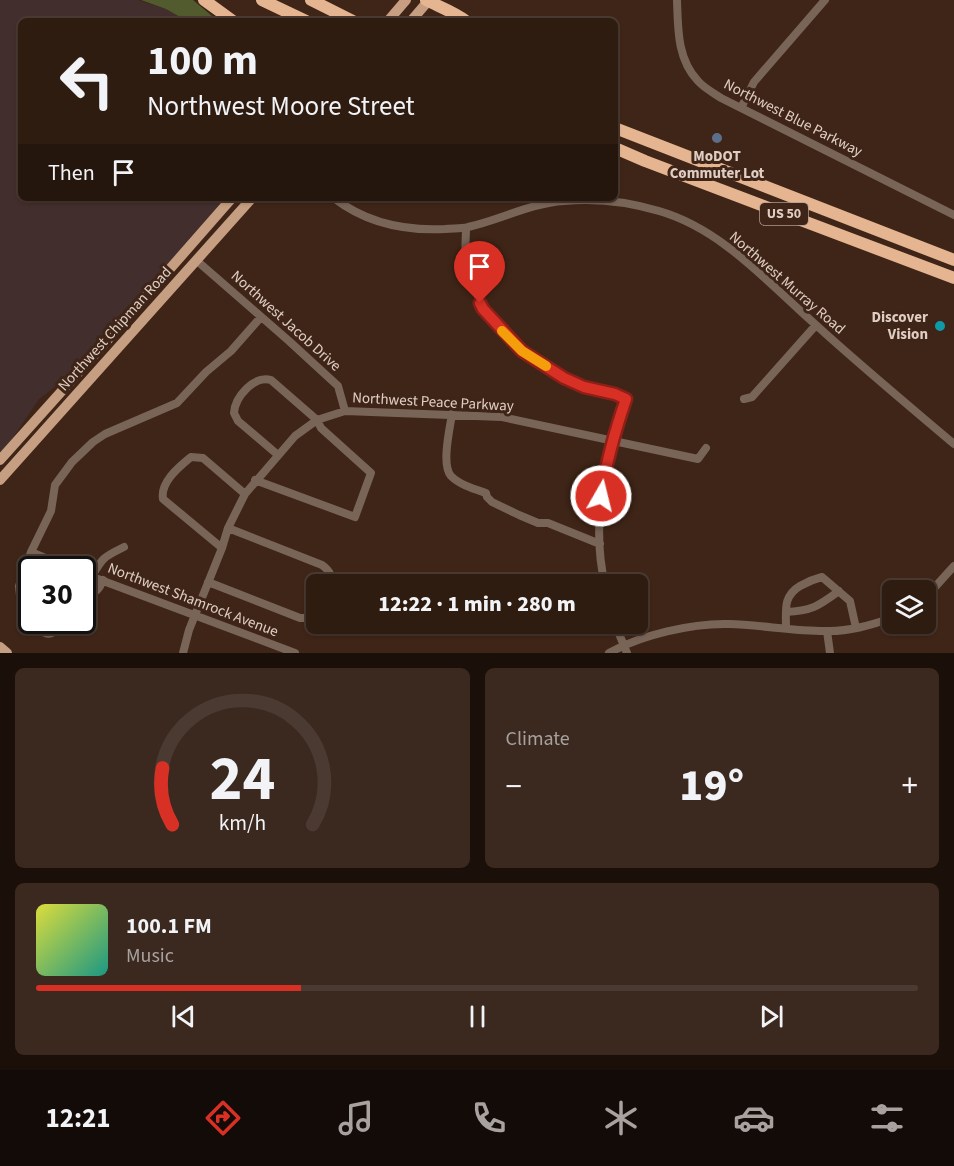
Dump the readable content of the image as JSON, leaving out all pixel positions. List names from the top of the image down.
{
  "streets": {
    "highway": ["US 50"],
    "main road": ["Northwest Chipman Road"],
    "street": [
      "Northwest Blue Parkway",
      "Northwest Murray Road",
      "Northwest Jacob Drive",
      "Northwest Peace Parkway",
      "Northwest Shamrock Avenue"
    ]
  },
  "crossings": [
    ["Northwest Jacob Drive", "Northwest Chipman Road"],
    ["Northwest Jacob Drive", "Northwest Peace Parkway"],
    ["Northwest Peace Parkway", "Northwest Shamrock Avenue"]
  ],
  "places": ["MoDOT Commuter Lot", "Discover Vision"],
  "page": {
    "turn": ["100 m", "Northwest Moore Street"],
    "then": "Then",
    "limit": "30",
    "trip": "12:22 · 1 min · 280 m",
    "tile": "Climate",
    "heat": ["−", "19°", "+"],
    "song": ["100.1 FM", "Music"],
    "tabs": "12:21",
    "gauge": ["24", "km/h"]
  }
}
